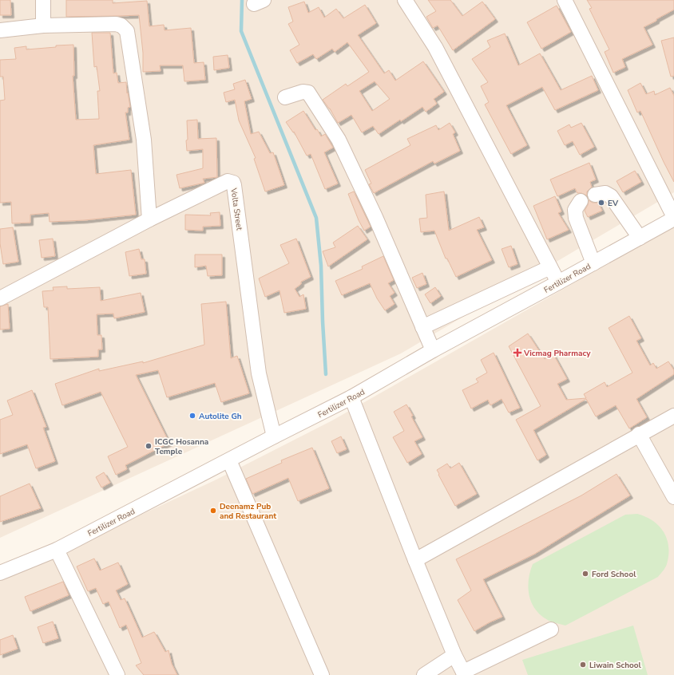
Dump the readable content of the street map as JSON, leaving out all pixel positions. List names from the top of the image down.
{
  "streets": {
    "street": ["Volta Street", "Fertilizer Road"]
  },
  "crossings": [
    ["Volta Street", "Fertilizer Road"]
  ],
  "places": {
    "other": [
      "EV",
      "Autolite Gh",
      "ICGC Hosanna Temple",
      "Deenamz Pub and Restaurant",
      "Ford School",
      "Liwain School"
    ],
    "health": ["Vicmag Pharmacy"]
  }
}
